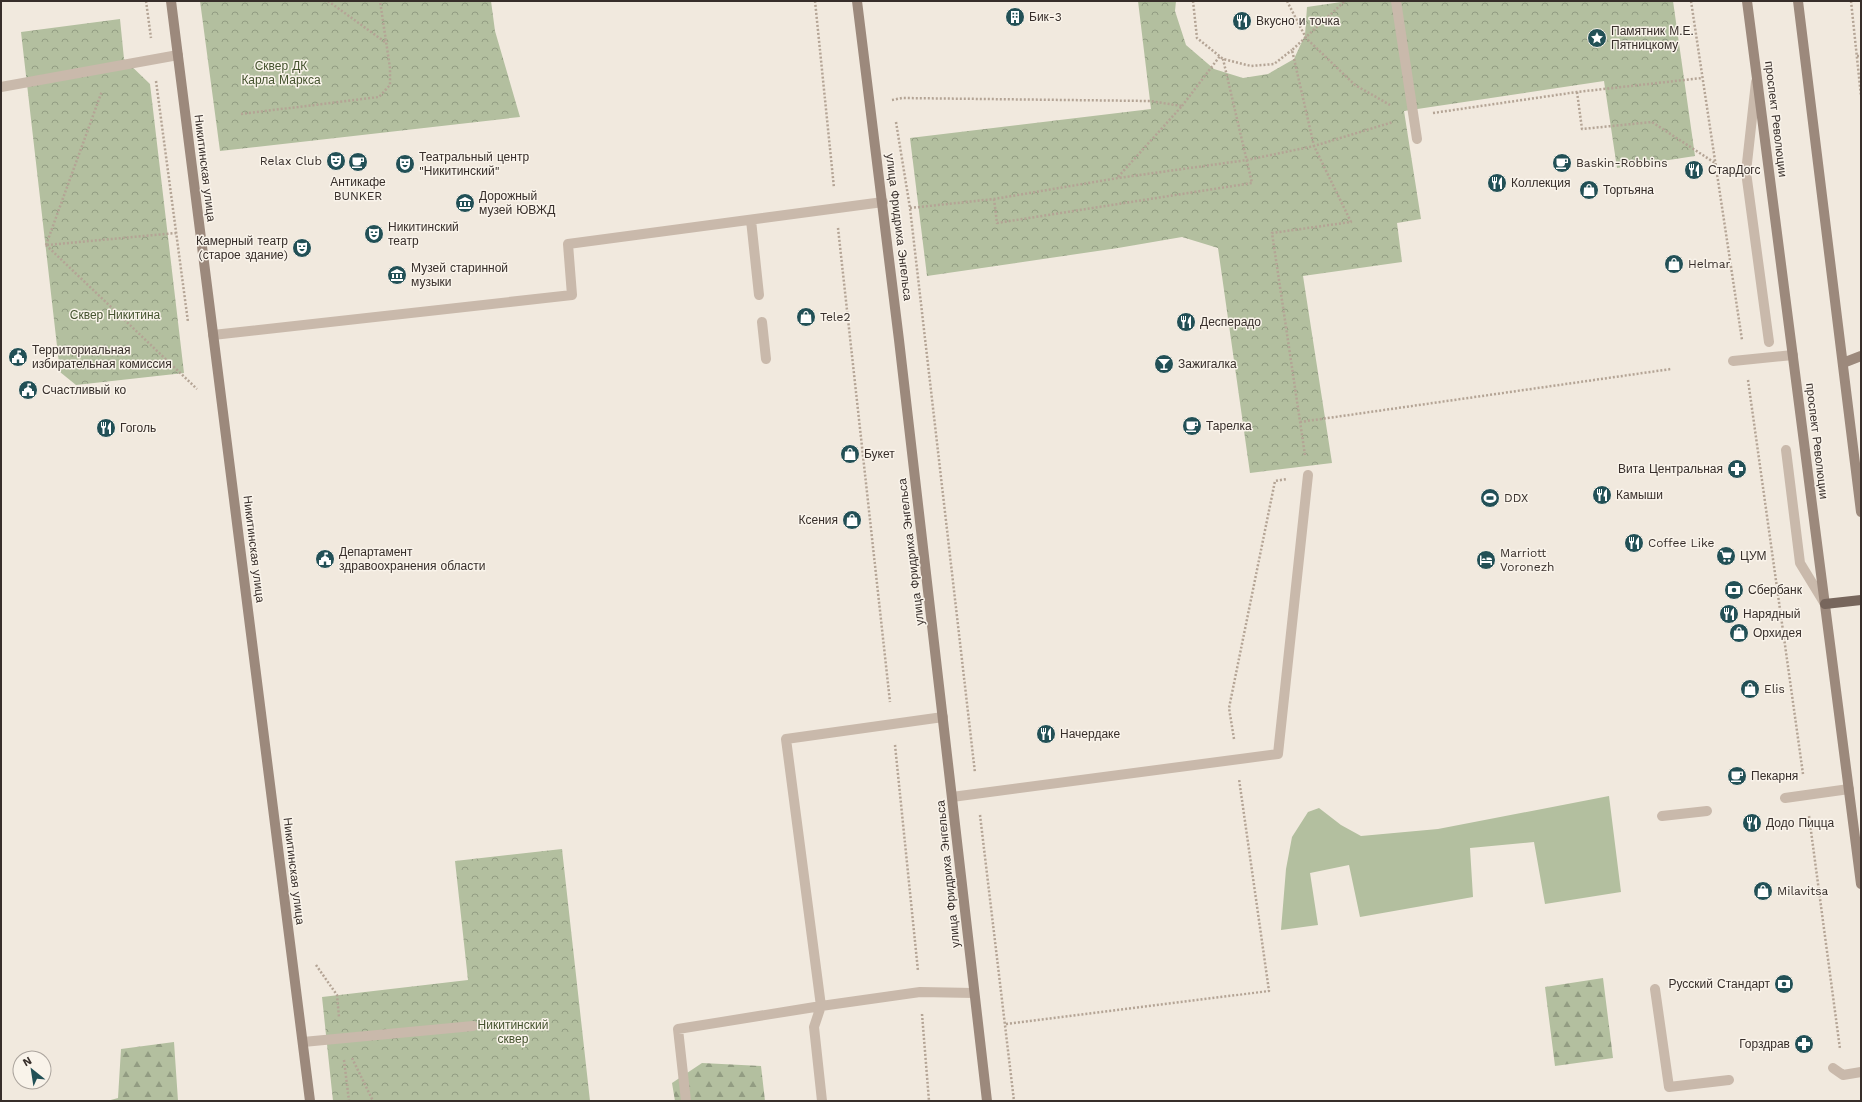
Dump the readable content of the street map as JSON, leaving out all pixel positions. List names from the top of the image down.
{
  "streets": {
    "street": ["проспект Революции", "Никитинская улица", "улица Фридриха Энгельса"]
  },
  "parks": ["Сквер ДК Карла Маркса", "Сквер Никитина", "Никитинский сквер"],
  "places": {
    "building": ["Бик-3"],
    "restaurant": [
      "Вкусно и точка",
      "СтарДогс",
      "Коллекция",
      "Десперадо",
      "Гоголь",
      "Камыши",
      "Coffee Like",
      "Нарядный",
      "Начердаке",
      "Додо Пицца"
    ],
    "place": ["Памятник М.Е. Пятницкому"],
    "theatre": [
      "Relax Club",
      "Театральный центр \"Никитинский\"",
      "Никитинский театр",
      "Камерный театр (старое здание)"
    ],
    "cafe": [
      "Антикафе BUNKER",
      "Baskin-Robbins",
      "Тарелка",
      "Пекарня"
    ],
    "shop": [
      "Тортьяна",
      "Helmar",
      "Tele2",
      "Букет",
      "Ксения",
      "Орхидея",
      "Elis",
      "Milavitsa"
    ],
    "museum": ["Дорожный музей ЮВЖД", "Музей старинной музыки"],
    "public building": ["Территориальная избирательная комиссия", "Счастливый ко", "Департамент здравоохранения области"],
    "bar": ["Зажигалка"],
    "pharmacy": ["Вита Центральная", "Горздрав"],
    "sports": ["DDX"],
    "supermarket": ["ЦУМ"],
    "hotel": ["Marriott Voronezh"],
    "bank": ["Сбербанк", "Русский Стандарт"]
  },
  "north": "top left"
}
